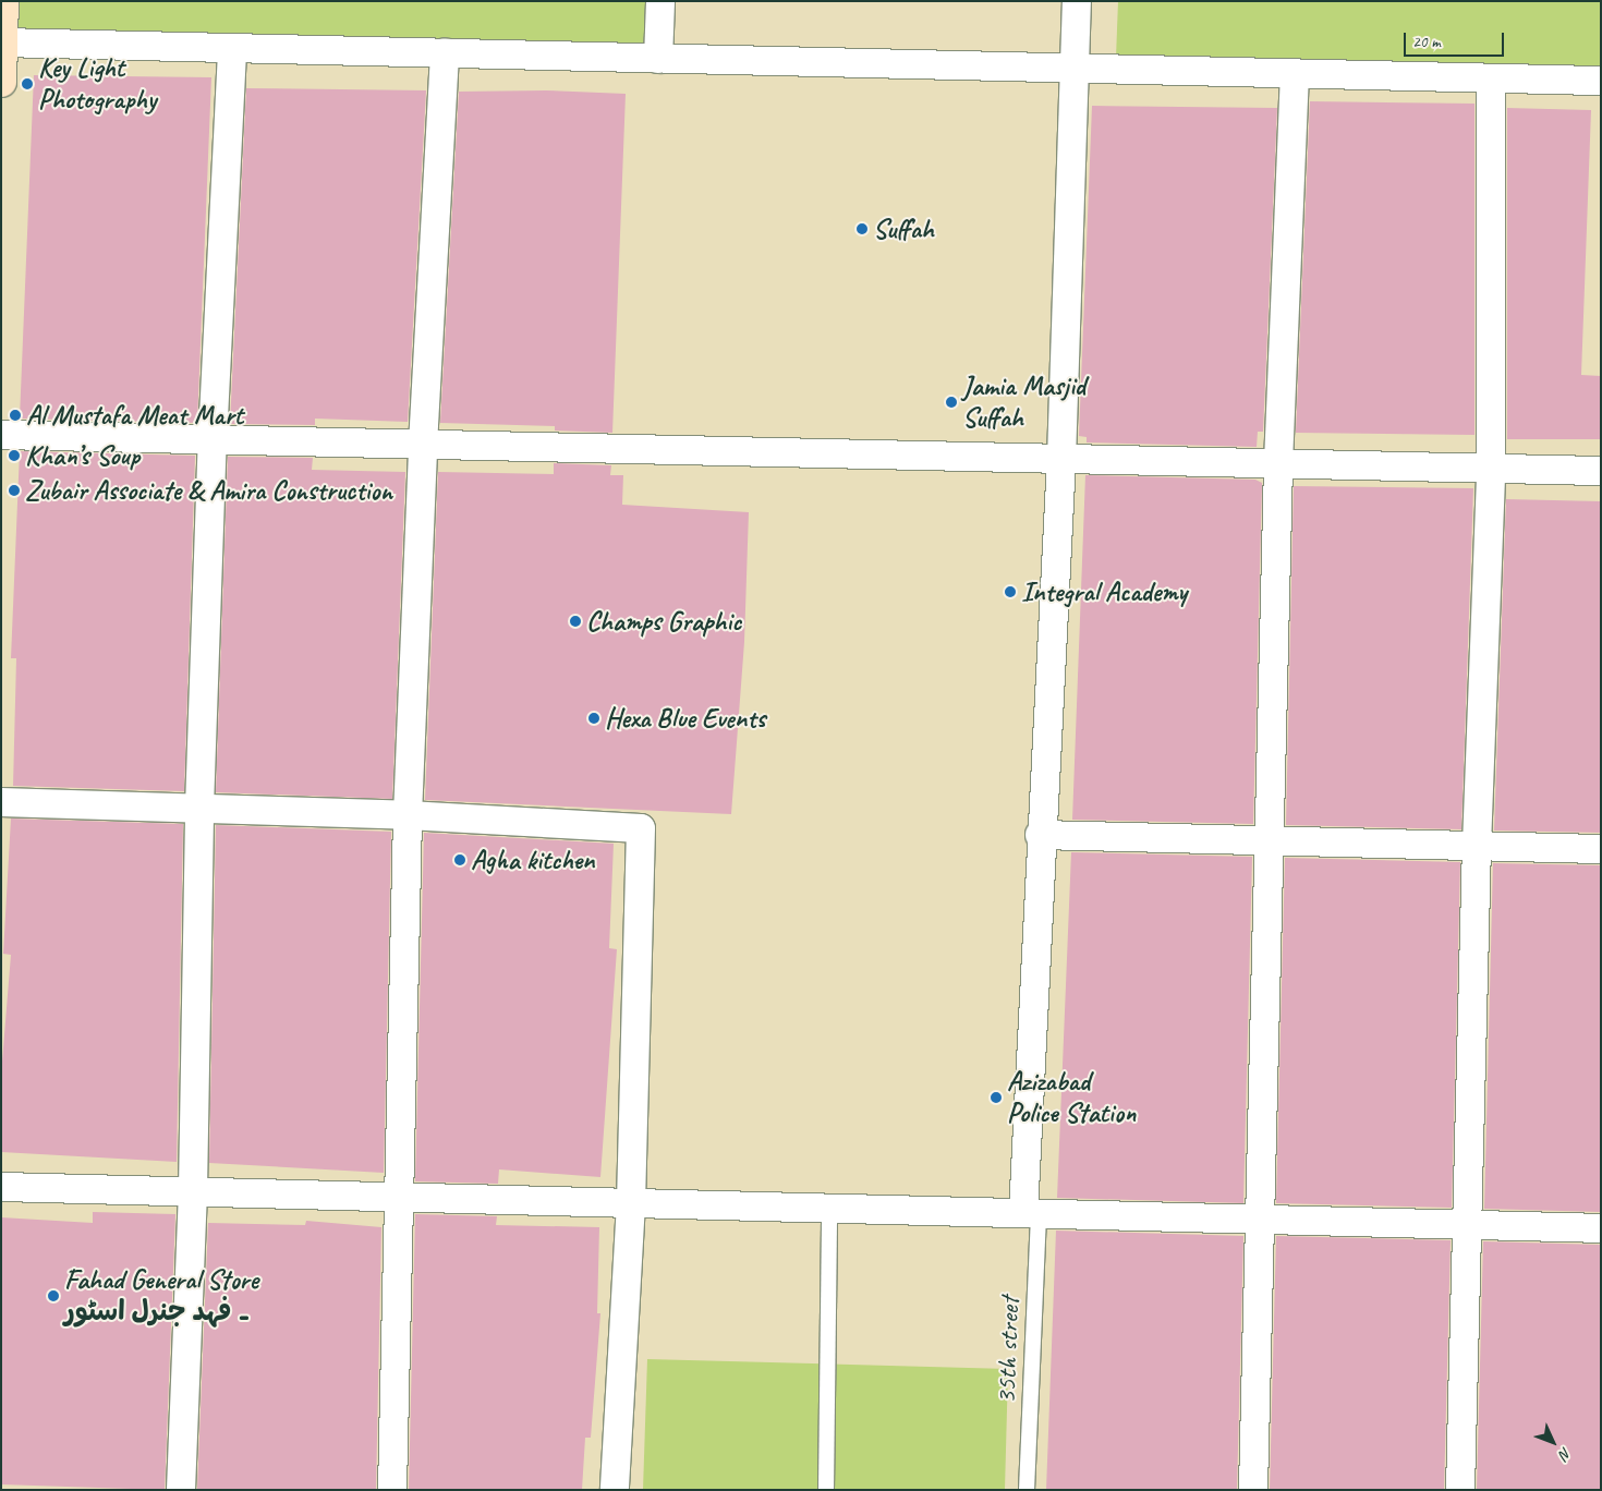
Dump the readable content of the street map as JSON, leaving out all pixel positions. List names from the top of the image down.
{
  "streets": {
    "lane": ["35th street"]
  },
  "places": [
    "Key Light Photography",
    "Suffah",
    "Jamia Masjid Suffah",
    "Al Mustafa Meat Mart",
    "Khan’s Soup",
    "Zubair Associate & Amira Construction",
    "Integral Academy",
    "Champs Graphic",
    "Hexa Blue Events",
    "Agha kitchen",
    "Azizabad Police Station",
    "Fahad General Store ۔ فہد جنرل اسٹور"
  ],
  "scale_bar": "20 m",
  "north": "bottom right"
}
